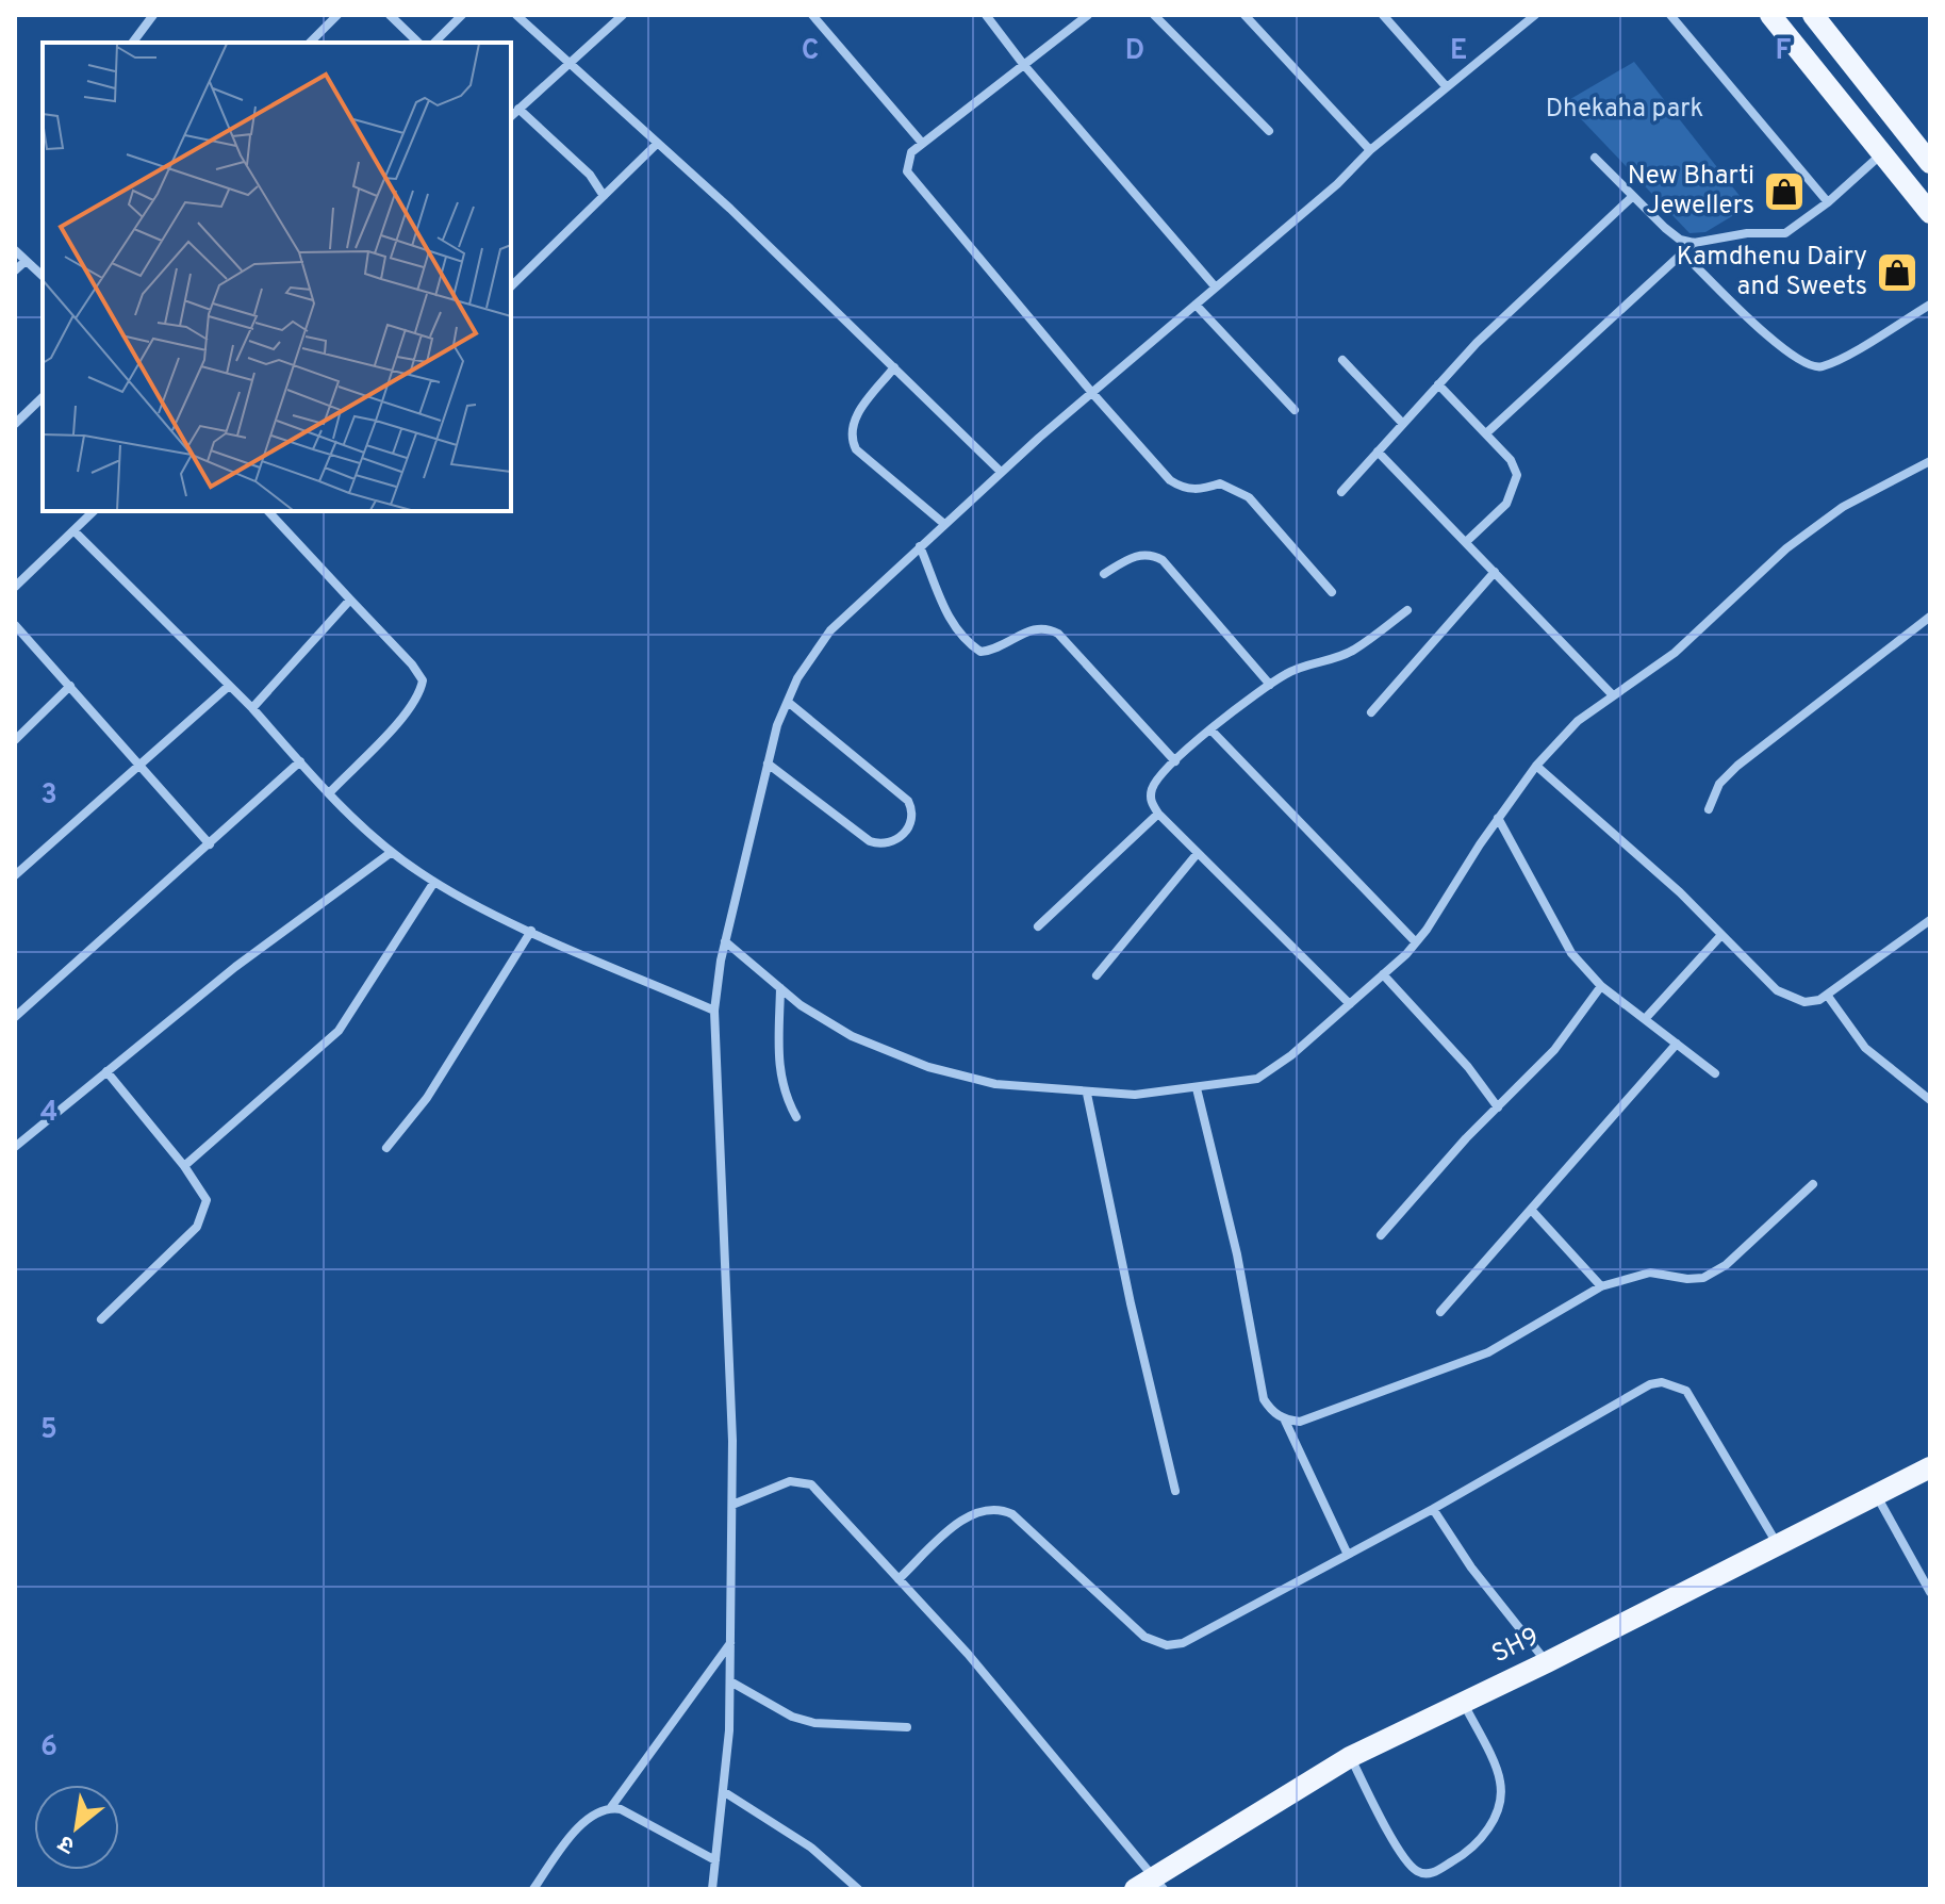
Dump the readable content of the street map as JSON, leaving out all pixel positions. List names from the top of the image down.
{
  "streets": {
    "main road": ["SH9"]
  },
  "parks": ["Dhekaha park"],
  "places": {
    "shop": ["New Bharti Jewellers", "Kamdhenu Dairy and Sweets"]
  },
  "north": "bottom left",
  "grid": {
    "columns": [
      "C",
      "D",
      "E",
      "F"
    ],
    "rows": [
      "3",
      "4",
      "5",
      "6"
    ]
  }
}
